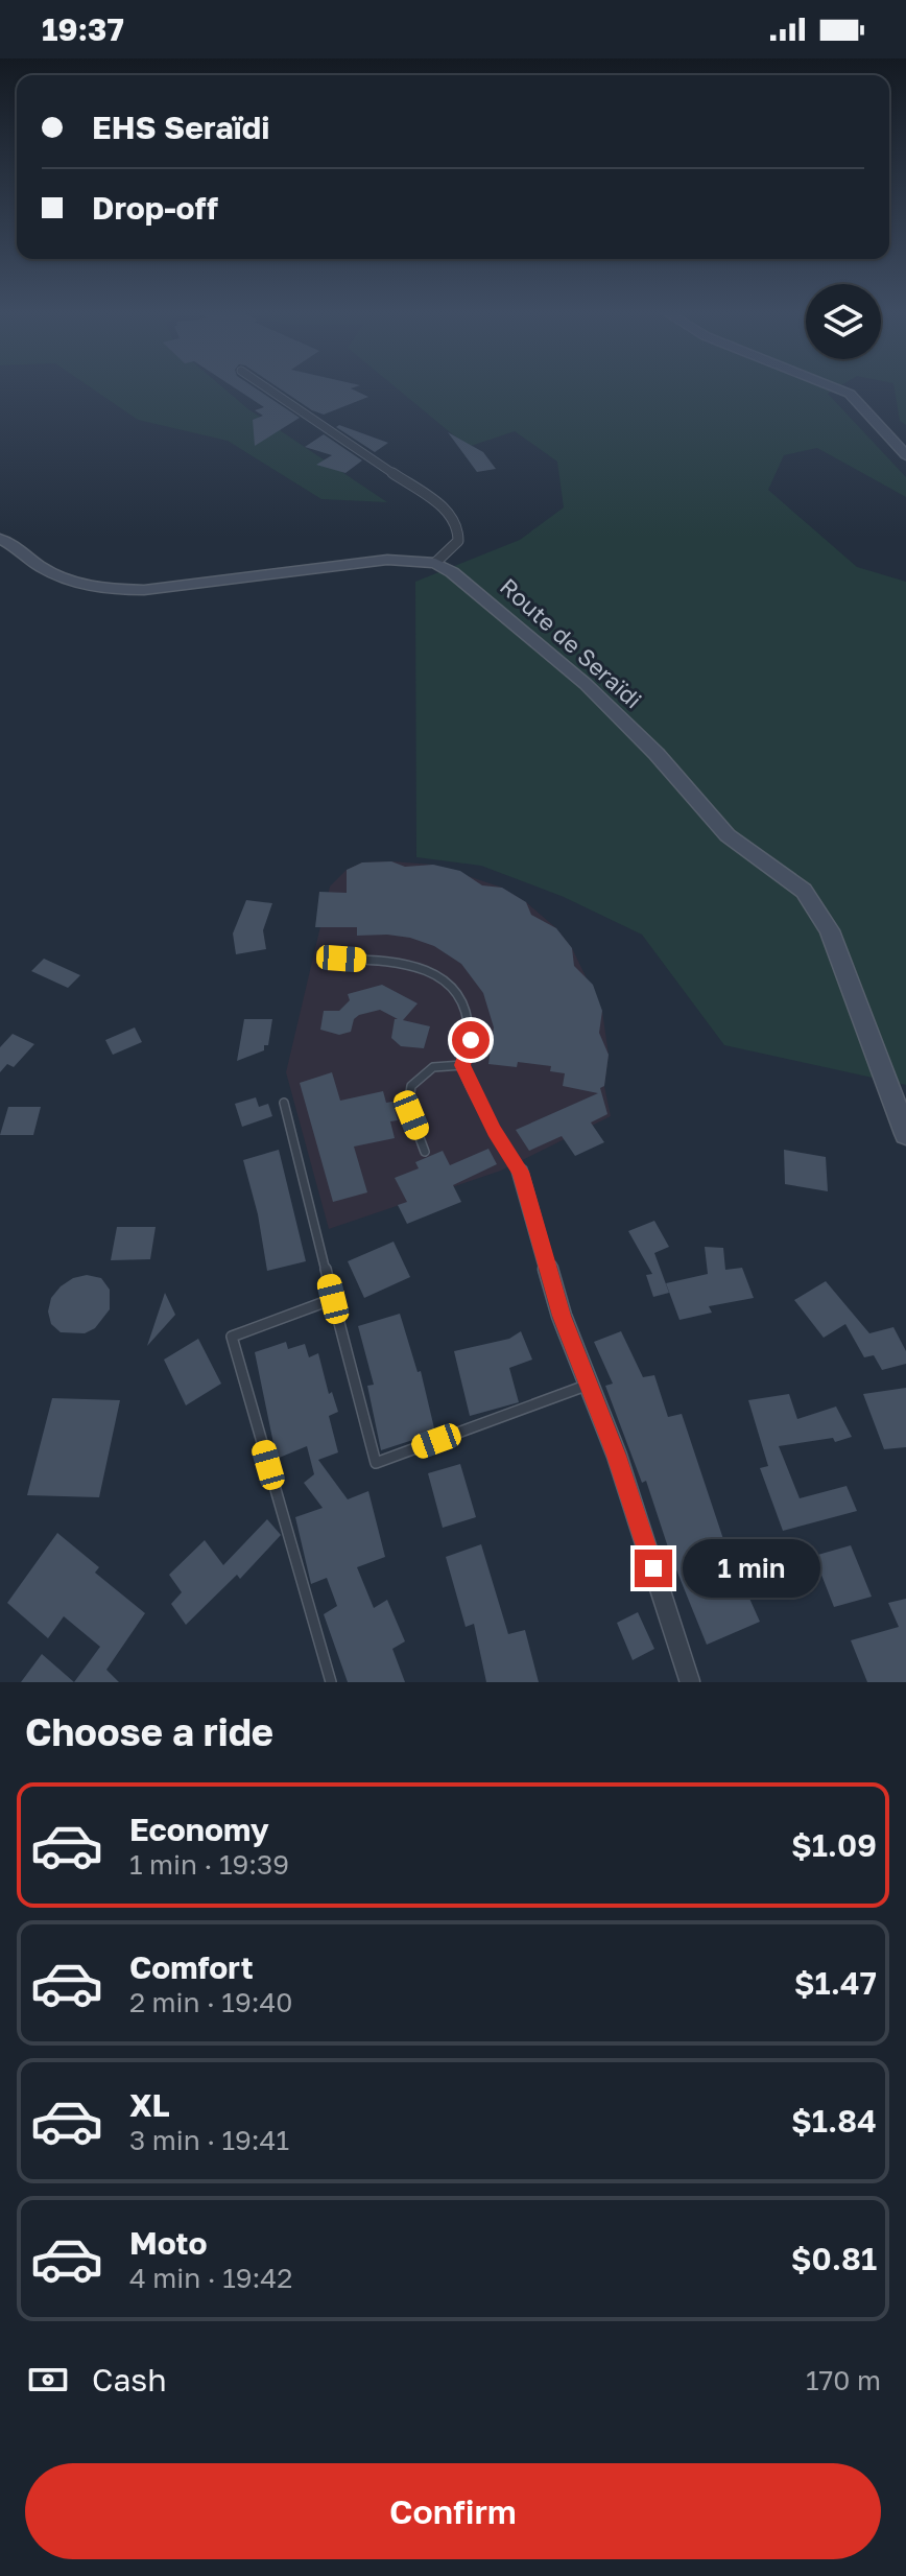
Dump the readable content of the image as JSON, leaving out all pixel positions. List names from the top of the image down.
{
  "streets": {
    "main road": ["Route de Seraïdi"]
  },
  "page": {
    "status": "19:37",
    "banner": ["EHS Seraïdi", "Drop-off"],
    "bubble": "1 min",
    "heading": "Choose a ride",
    "list": [
      {
        "name": "Economy",
        "note": "1 min · 19:39",
        "value": "$1.09"
      },
      {
        "name": "Comfort",
        "note": "2 min · 19:40",
        "value": "$1.47"
      },
      {
        "name": "XL",
        "note": "3 min · 19:41",
        "value": "$1.84"
      },
      {
        "name": "Moto",
        "note": "4 min · 19:42",
        "value": "$0.81"
      }
    ],
    "pay": ["Cash", "170 m"],
    "buttons": "Confirm"
  }
}
